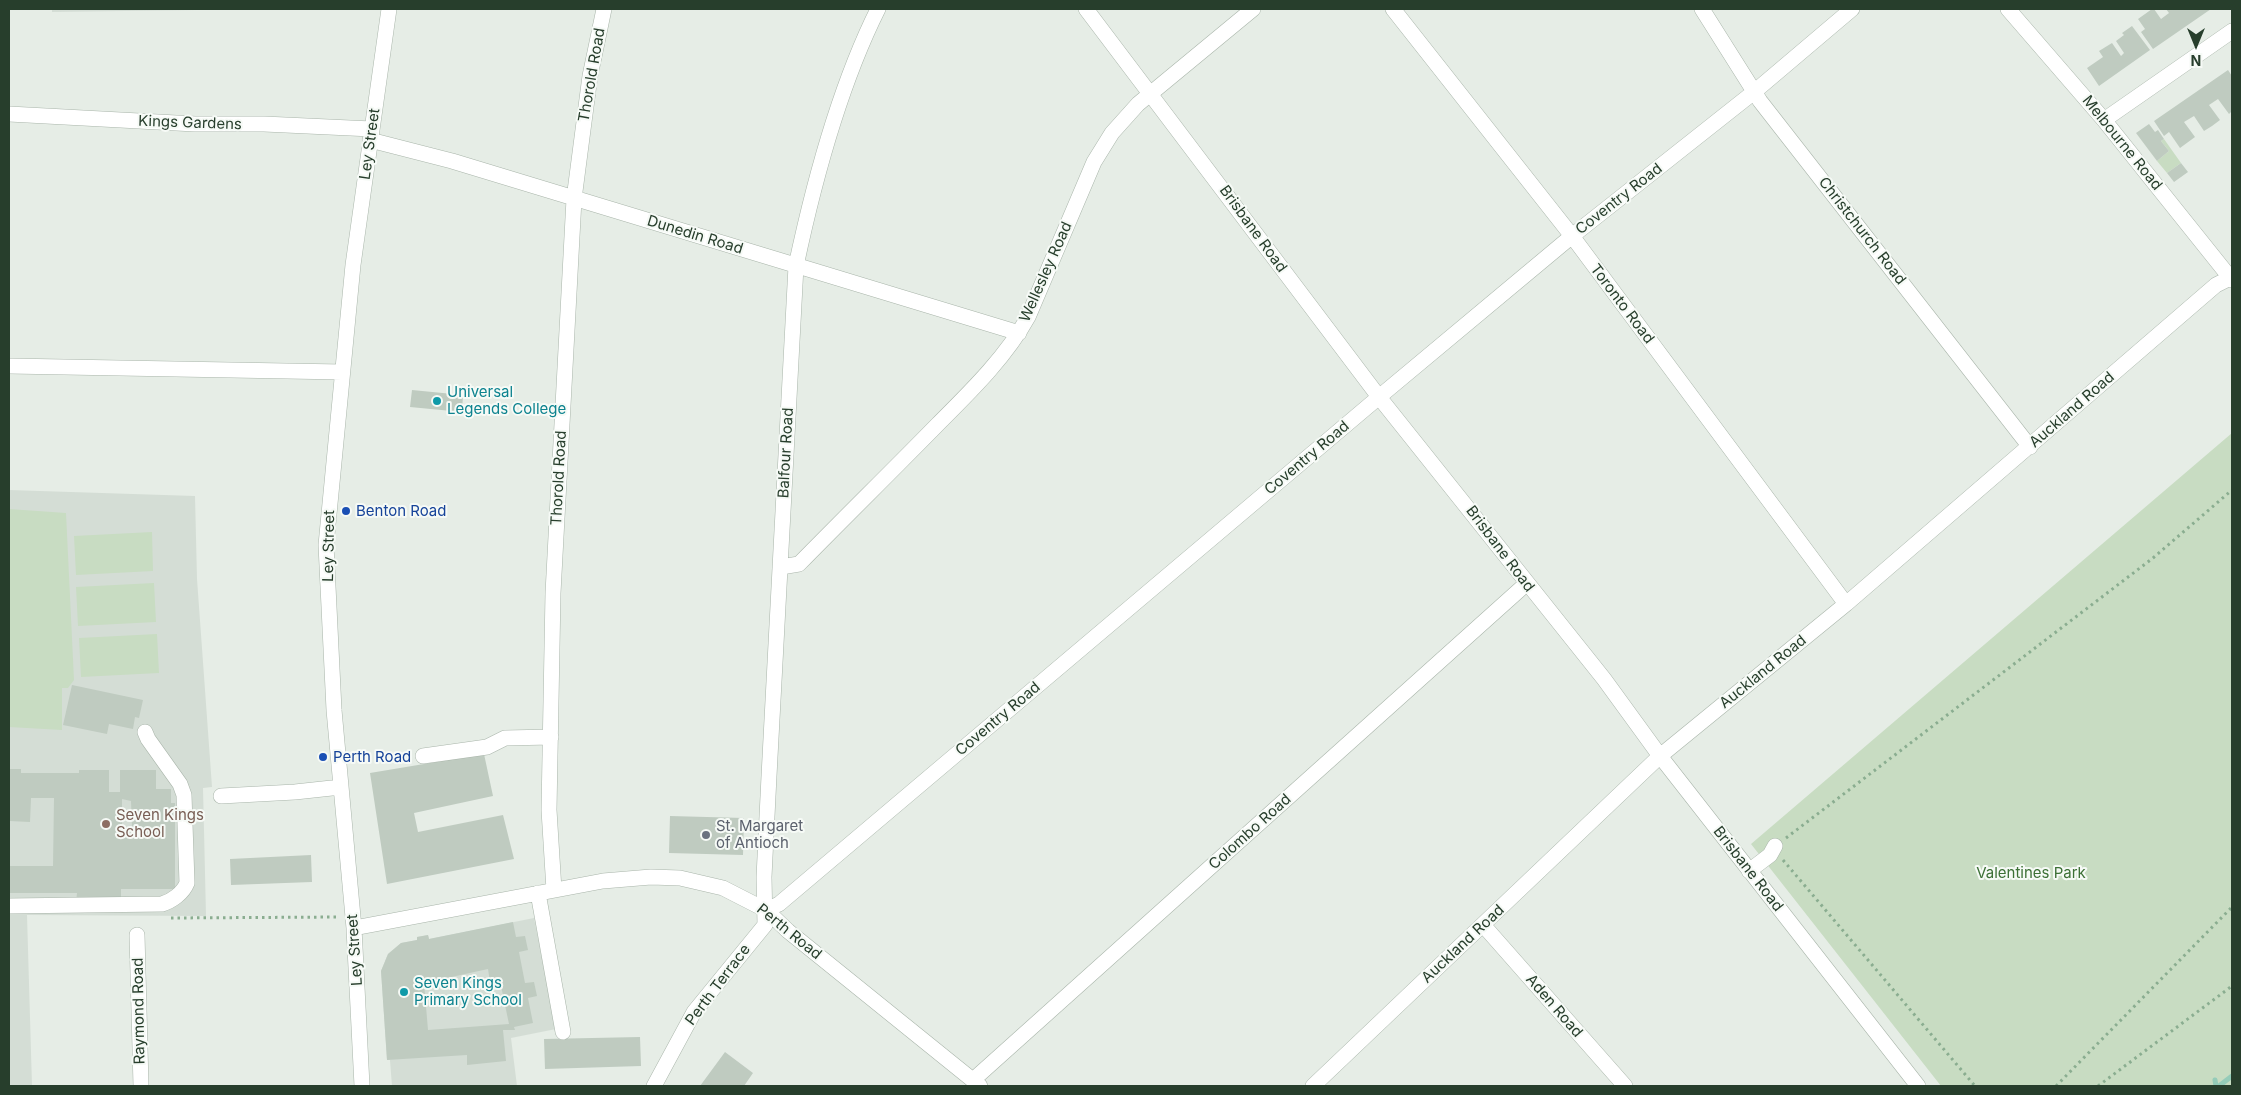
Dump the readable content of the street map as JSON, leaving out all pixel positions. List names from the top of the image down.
{
  "streets": {
    "street": [
      "Thorold Road",
      "Kings Gardens",
      "Melbourne Road",
      "Ley Street",
      "Coventry Road",
      "Brisbane Road",
      "Christchurch Road",
      "Dunedin Road",
      "Wellesley Road",
      "Toronto Road",
      "Auckland Road",
      "Balfour Road",
      "Colombo Road",
      "Perth Road",
      "Perth Terrace",
      "Aden Road",
      "Raymond Road"
    ]
  },
  "crossings": [
    ["Thorold Road", "Dunedin Road"],
    ["Thorold Road", "Perth Road"],
    ["Kings Gardens", "Ley Street"],
    ["Kings Gardens", "Dunedin Road"],
    ["Melbourne Road", "Auckland Road"],
    ["Ley Street", "Dunedin Road"],
    ["Ley Street", "Perth Road"],
    ["Coventry Road", "Brisbane Road"],
    ["Coventry Road", "Christchurch Road"],
    ["Coventry Road", "Toronto Road"],
    ["Coventry Road", "Balfour Road"],
    ["Coventry Road", "Perth Road"],
    ["Coventry Road", "Perth Terrace"],
    ["Brisbane Road", "Wellesley Road"],
    ["Brisbane Road", "Auckland Road"],
    ["Brisbane Road", "Colombo Road"],
    ["Christchurch Road", "Auckland Road"],
    ["Dunedin Road", "Wellesley Road"],
    ["Dunedin Road", "Balfour Road"],
    ["Wellesley Road", "Balfour Road"],
    ["Toronto Road", "Auckland Road"],
    ["Auckland Road", "Aden Road"],
    ["Balfour Road", "Perth Road"],
    ["Balfour Road", "Perth Terrace"],
    ["Colombo Road", "Perth Road"],
    ["Perth Road", "Perth Terrace"]
  ],
  "parks": ["Valentines Park"],
  "places": [
    "Universal Legends College",
    "Benton Road",
    "Perth Road",
    "Seven Kings School",
    "St. Margaret of Antioch",
    "Seven Kings Primary School"
  ],
  "north": "bottom"
}
